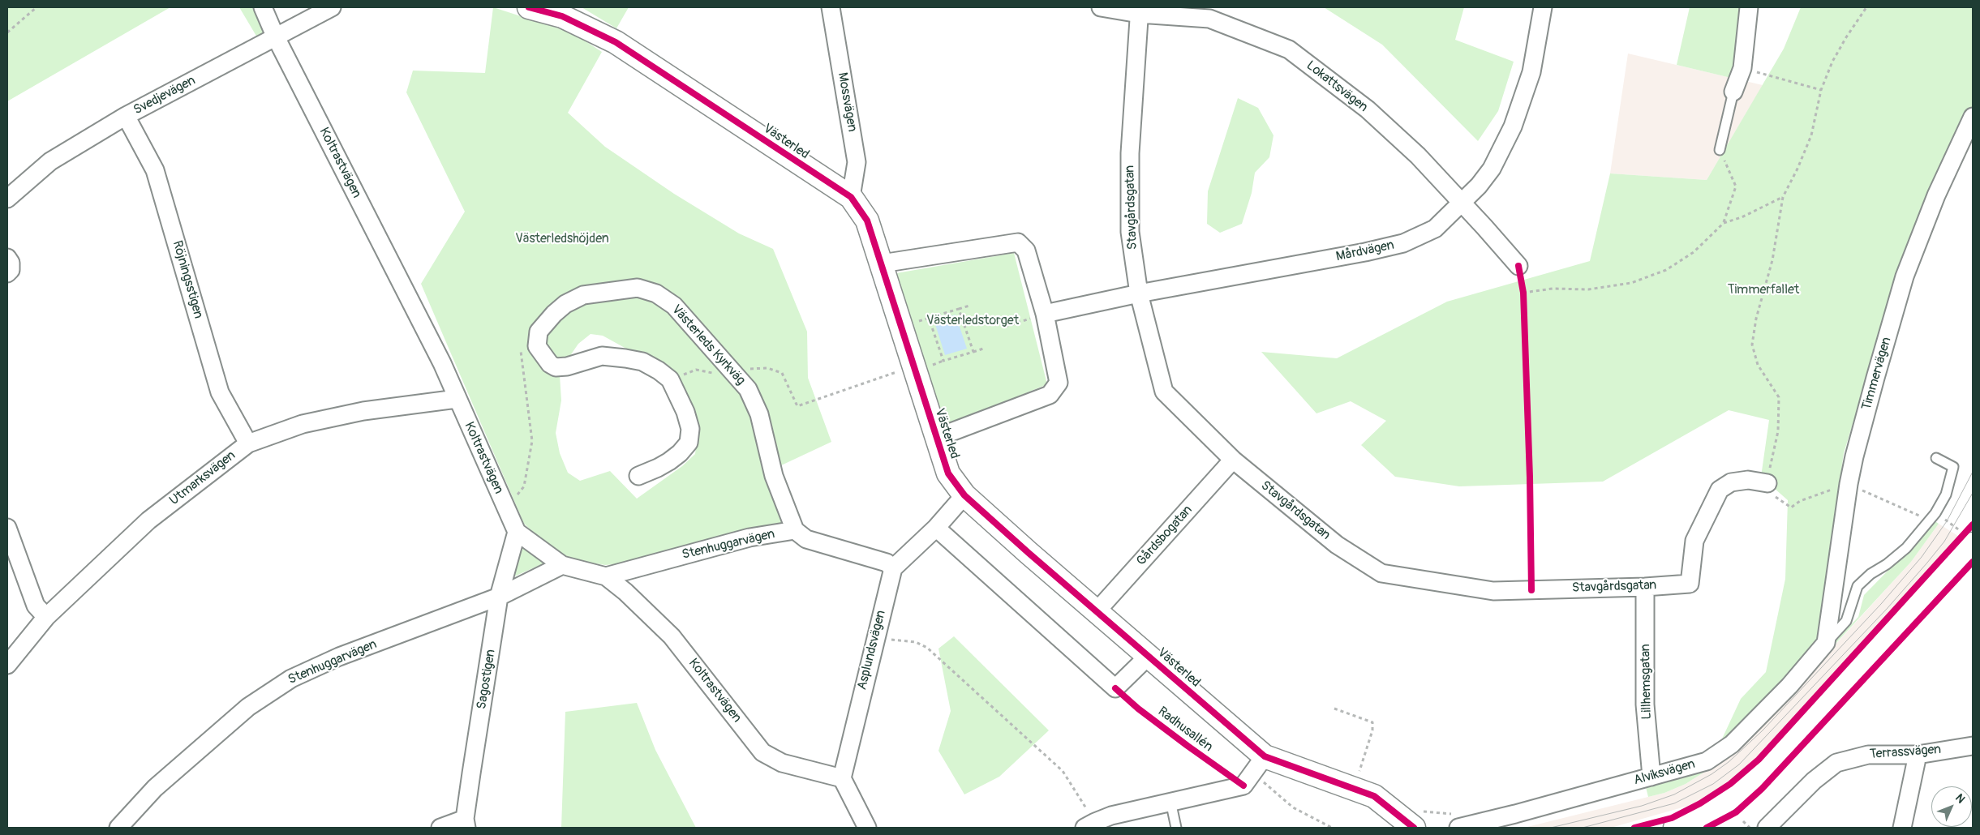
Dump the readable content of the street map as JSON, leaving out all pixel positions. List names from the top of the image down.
{
  "streets": {
    "street": [
      "Lokattsvägen",
      "Svedjevägen",
      "Mossvägen",
      "Västerled",
      "Koltrastvägen",
      "Stavgårdsgatan",
      "Mårdvägen",
      "Röjningsstigen",
      "Västerleds Kyrkväg",
      "Timmervägen",
      "Utmarksvägen",
      "Gårdsbogatan",
      "Stenhuggarvägen",
      "Asplundsvägen",
      "Sagostigen",
      "Lillhemsgatan",
      "Terrassvägen",
      "Alviksvägen"
    ],
    "cycle path": ["Radhusallén"]
  },
  "crossings": [
    ["Lokattsvägen", "Stavgårdsgatan"],
    ["Lokattsvägen", "Mårdvägen"],
    ["Svedjevägen", "Koltrastvägen"],
    ["Svedjevägen", "Röjningsstigen"],
    ["Mossvägen", "Västerled"],
    ["Västerled", "Gårdsbogatan"],
    ["Västerled", "Radhusallén"],
    ["Koltrastvägen", "Utmarksvägen"],
    ["Koltrastvägen", "Stenhuggarvägen"],
    ["Koltrastvägen", "Asplundsvägen"],
    ["Koltrastvägen", "Sagostigen"],
    ["Stavgårdsgatan", "Mårdvägen"],
    ["Stavgårdsgatan", "Gårdsbogatan"],
    ["Stavgårdsgatan", "Lillhemsgatan"],
    ["Röjningsstigen", "Utmarksvägen"],
    ["Västerleds Kyrkväg", "Stenhuggarvägen"],
    ["Timmervägen", "Alviksvägen"],
    ["Stenhuggarvägen", "Sagostigen"],
    ["Lillhemsgatan", "Alviksvägen"]
  ],
  "parks": ["Västerledshöjden", "Timmerfallet", "Västerledstorget"],
  "north": "top right"
}
